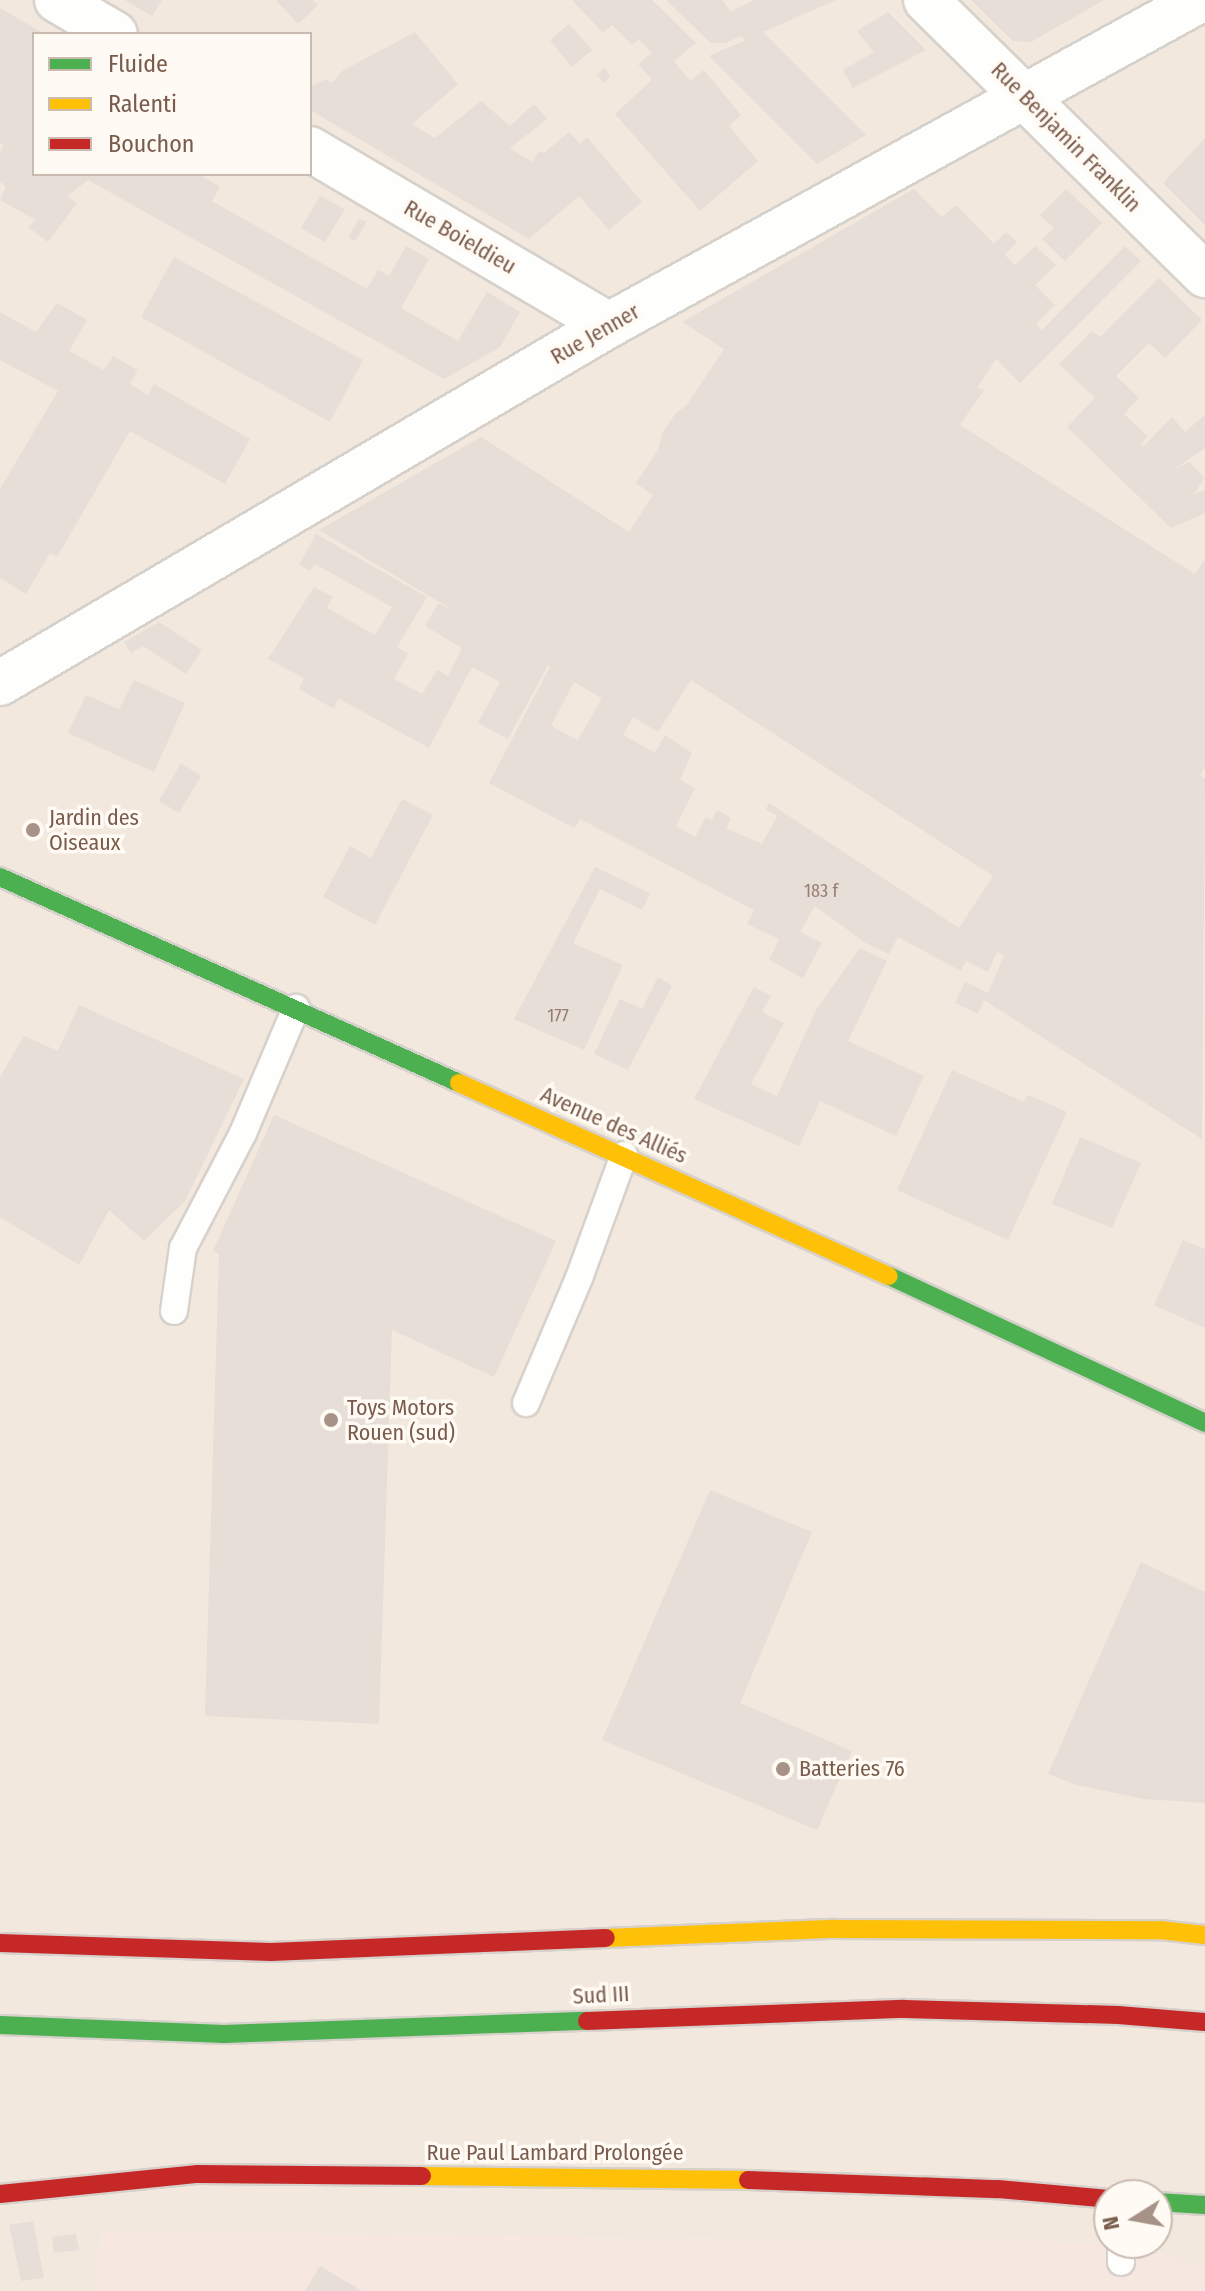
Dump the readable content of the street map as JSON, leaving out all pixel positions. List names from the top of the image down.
{
  "streets": {
    "main road": ["Avenue des Alliés", "Sud III", "Rue Paul Lambard Prolongée"],
    "street": ["Rue Benjamin Franklin", "Rue Boieldieu", "Rue Jenner"]
  },
  "crossings": [
    ["Rue Benjamin Franklin", "Rue Jenner"],
    ["Rue Boieldieu", "Rue Jenner"]
  ],
  "places": ["Jardin des Oiseaux", "Toys Motors Rouen (sud)", "Batteries 76"],
  "house_numbers": ["183 f", "177"],
  "legend": ["Fluide", "Ralenti", "Bouchon"],
  "north": "left"
}
